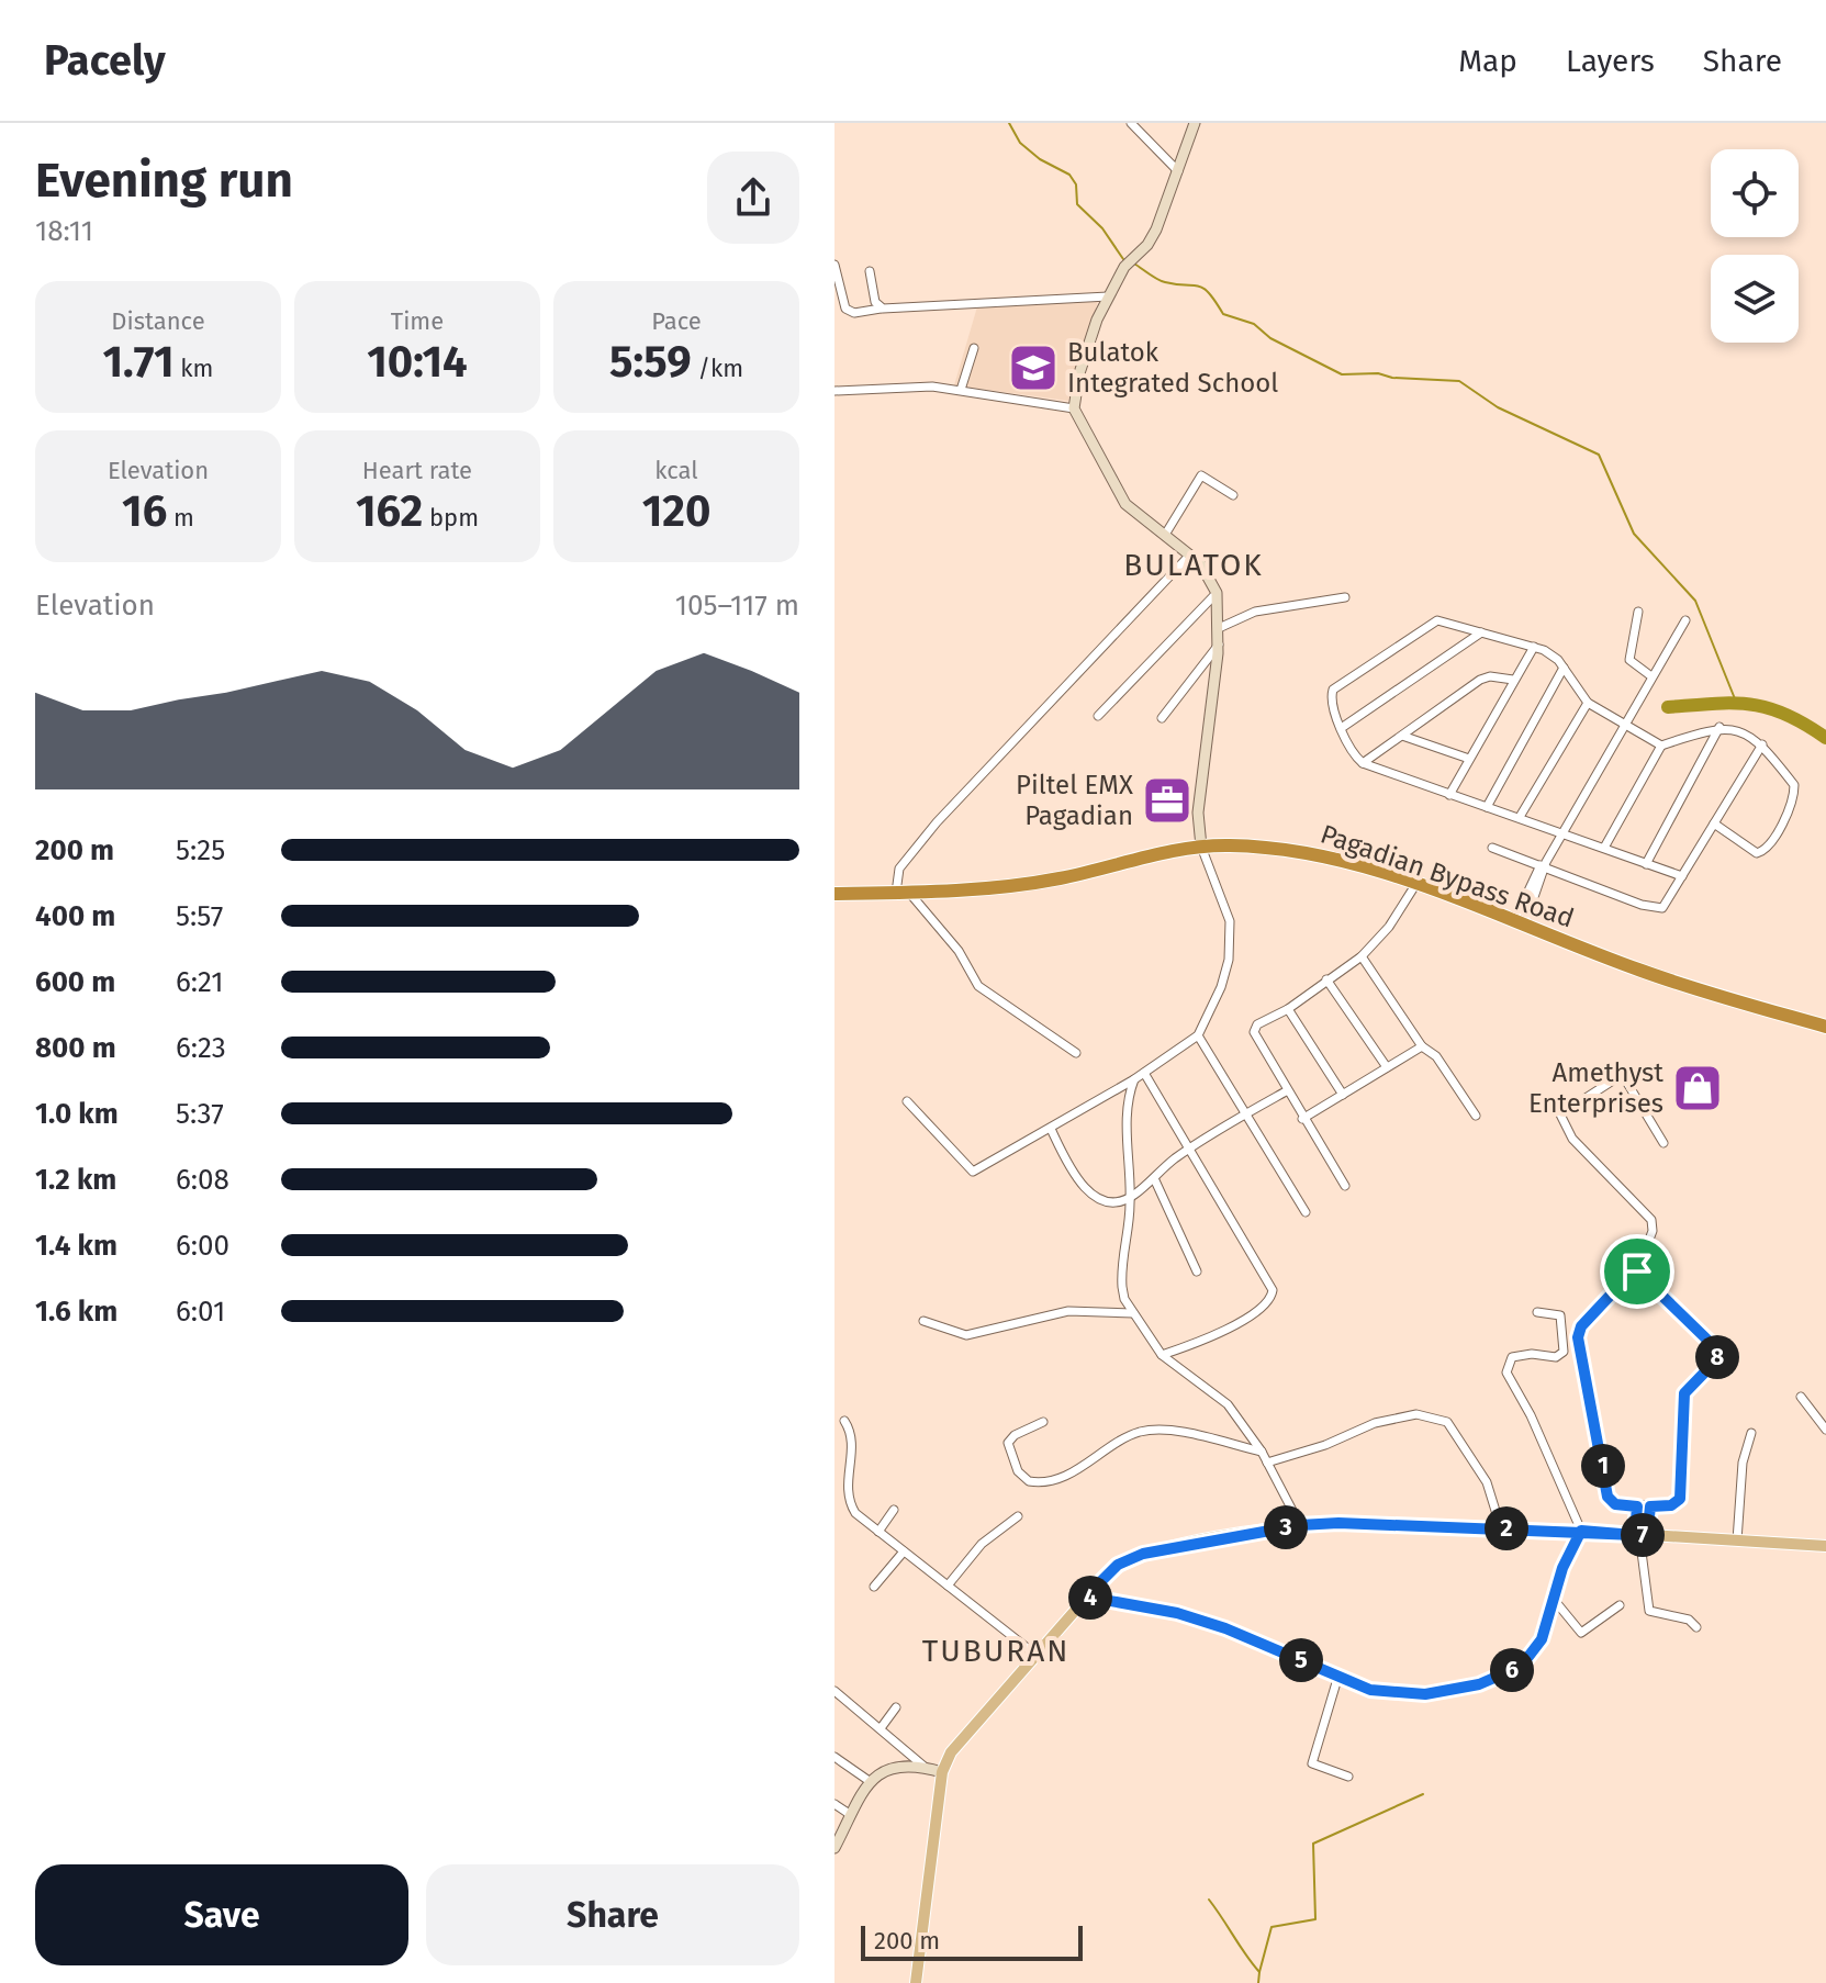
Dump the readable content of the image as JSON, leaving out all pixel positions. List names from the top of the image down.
{
  "streets": {
    "highway": ["Pagadian Bypass Road"]
  },
  "districts": ["BULATOK", "TUBURAN"],
  "places": {
    "school or university": ["Bulatok Integrated School"],
    "office": ["Piltel EMX Pagadian"],
    "shop": ["Amethyst Enterprises"]
  },
  "scale_bar": "200 m",
  "page": {
    "header": "Pacely",
    "nav": ["Map", "Layers", "Share"],
    "heading": ["Evening run", "18:11"],
    "stats": [
      ["Distance", "1.71 km"],
      ["Time", "10:14"],
      ["Pace", "5:59 /km"],
      ["Elevation", "16 m"],
      ["Heart rate", "162 bpm"],
      ["kcal", "120"]
    ],
    "chart": ["Elevation", "105–117 m"],
    "list": [
      {
        "name": "200 m",
        "note": "5:25"
      },
      {
        "name": "400 m",
        "note": "5:57"
      },
      {
        "name": "600 m",
        "note": "6:21"
      },
      {
        "name": "800 m",
        "note": "6:23"
      },
      {
        "name": "1.0 km",
        "note": "5:37"
      },
      {
        "name": "1.2 km",
        "note": "6:08"
      },
      {
        "name": "1.4 km",
        "note": "6:00"
      },
      {
        "name": "1.6 km",
        "note": "6:01"
      }
    ],
    "pins": [
      "8",
      "1",
      "3",
      "2",
      "7",
      "4",
      "5",
      "6"
    ],
    "buttons": ["Save", "Share"],
    "scale": "200 m"
  }
}
